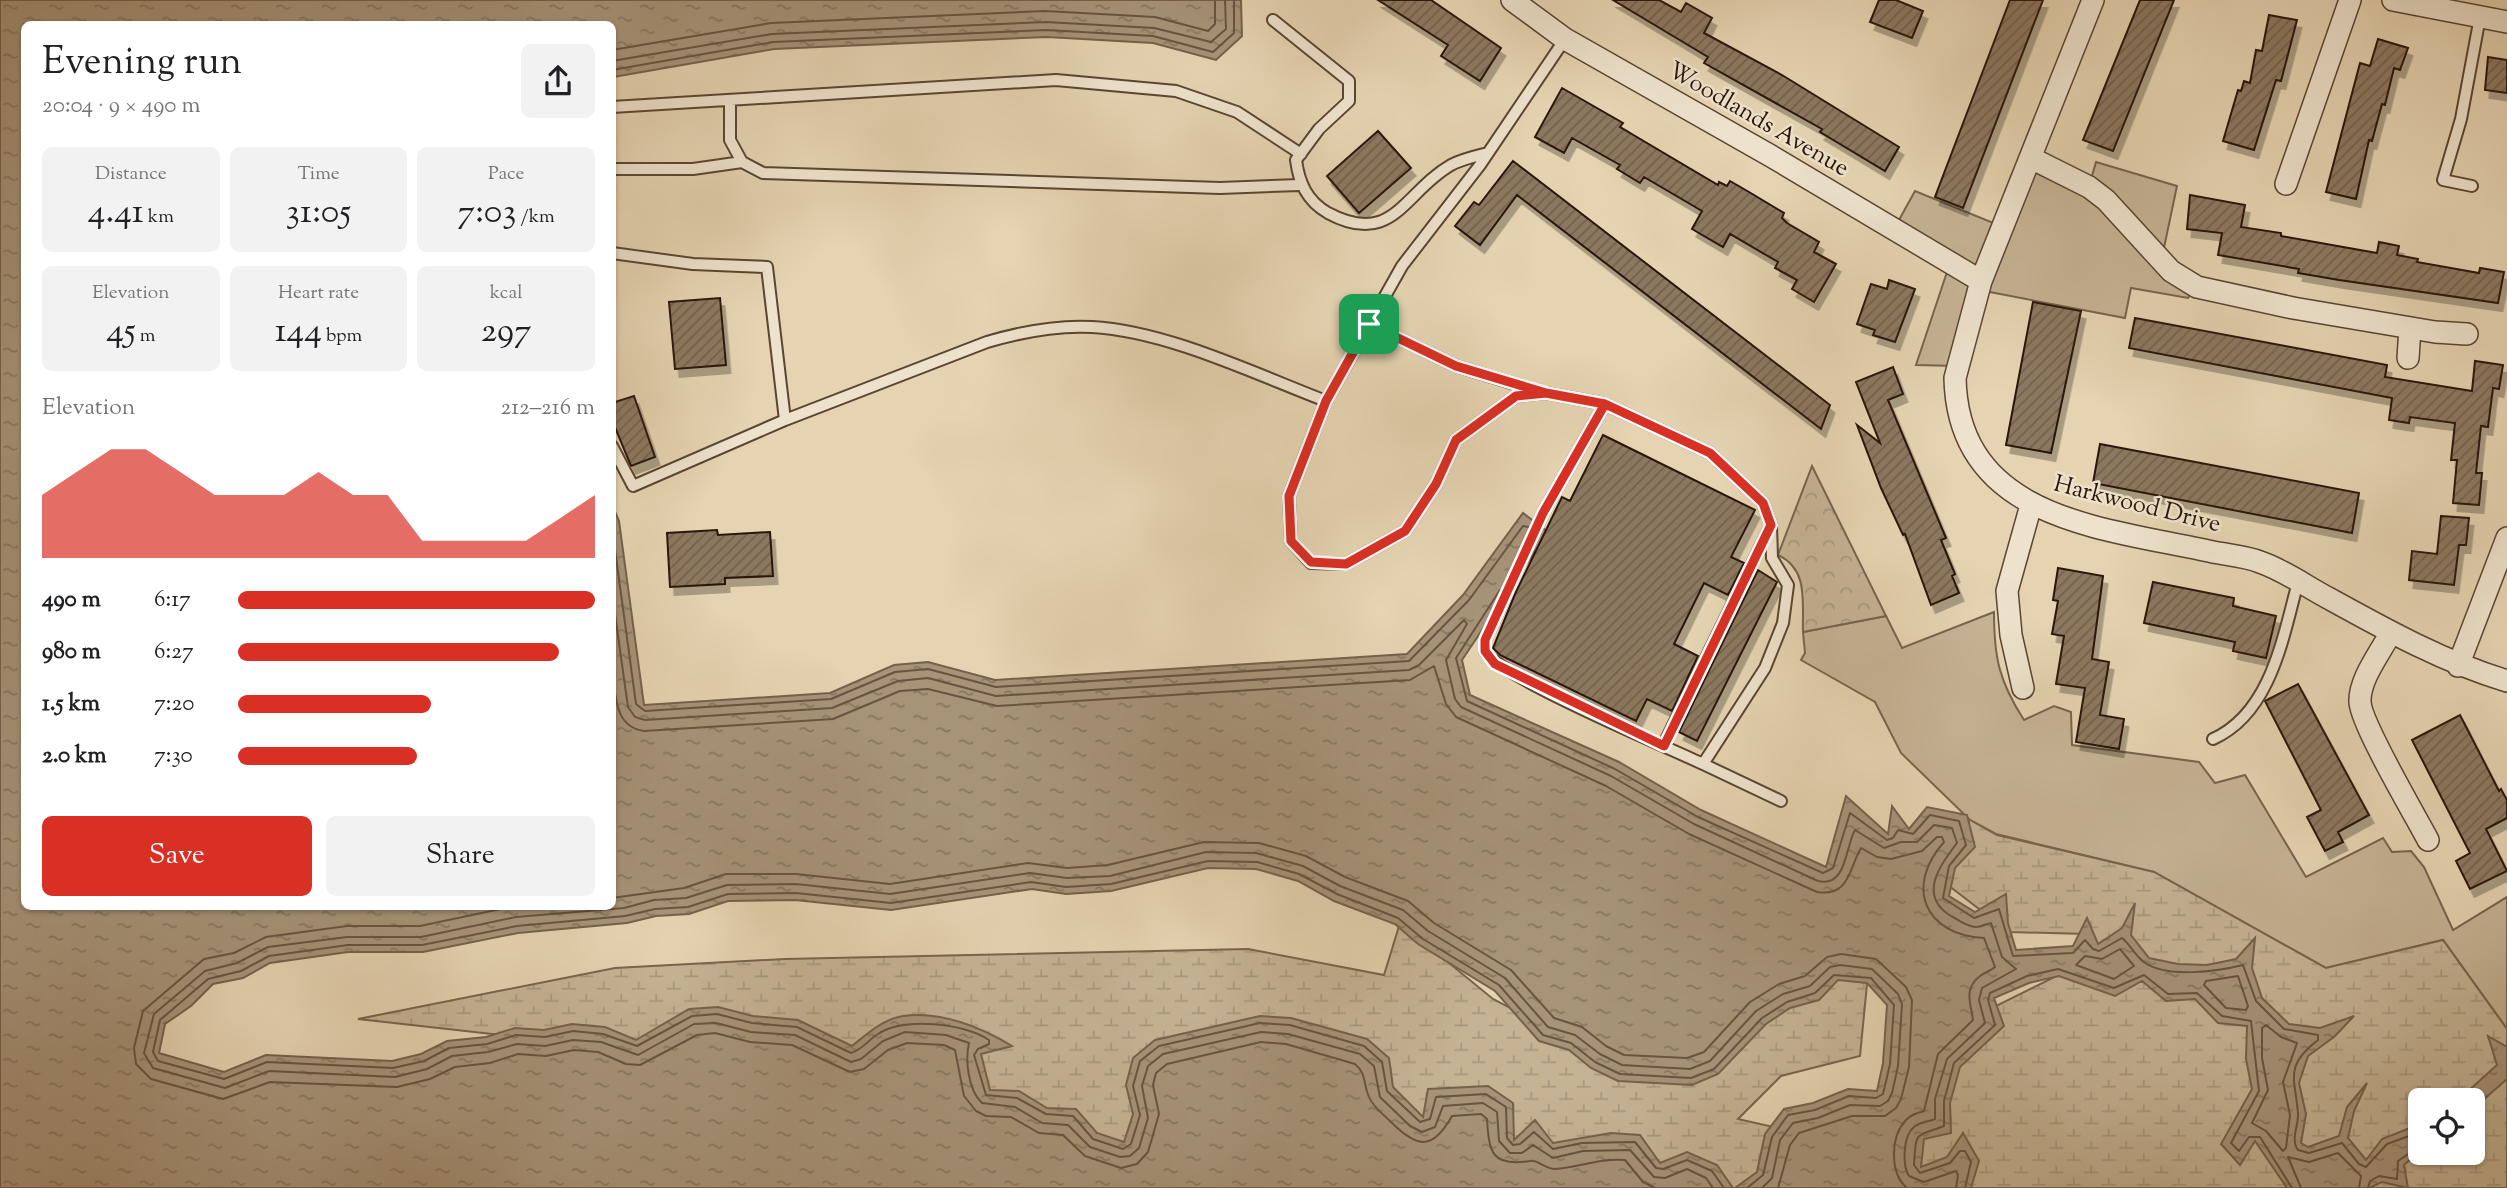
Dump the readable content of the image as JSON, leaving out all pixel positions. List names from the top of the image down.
{
  "streets": {
    "street": ["Woodlands Avenue", "Harkwood Drive"]
  },
  "crossings": [
    ["Woodlands Avenue", "Harkwood Drive"]
  ],
  "page": {
    "heading": ["Evening run", "20:04 · 9 × 490 m"],
    "stats": [
      ["Distance", "4.41 km"],
      ["Time", "31:05"],
      ["Pace", "7:03 /km"],
      ["Elevation", "45 m"],
      ["Heart rate", "144 bpm"],
      ["kcal", "297"]
    ],
    "chart": ["Elevation", "212–216 m"],
    "list": [
      {
        "name": "490 m",
        "note": "6:17"
      },
      {
        "name": "980 m",
        "note": "6:27"
      },
      {
        "name": "1.5 km",
        "note": "7:20"
      },
      {
        "name": "2.0 km",
        "note": "7:30"
      }
    ],
    "buttons": ["Save", "Share"]
  }
}
